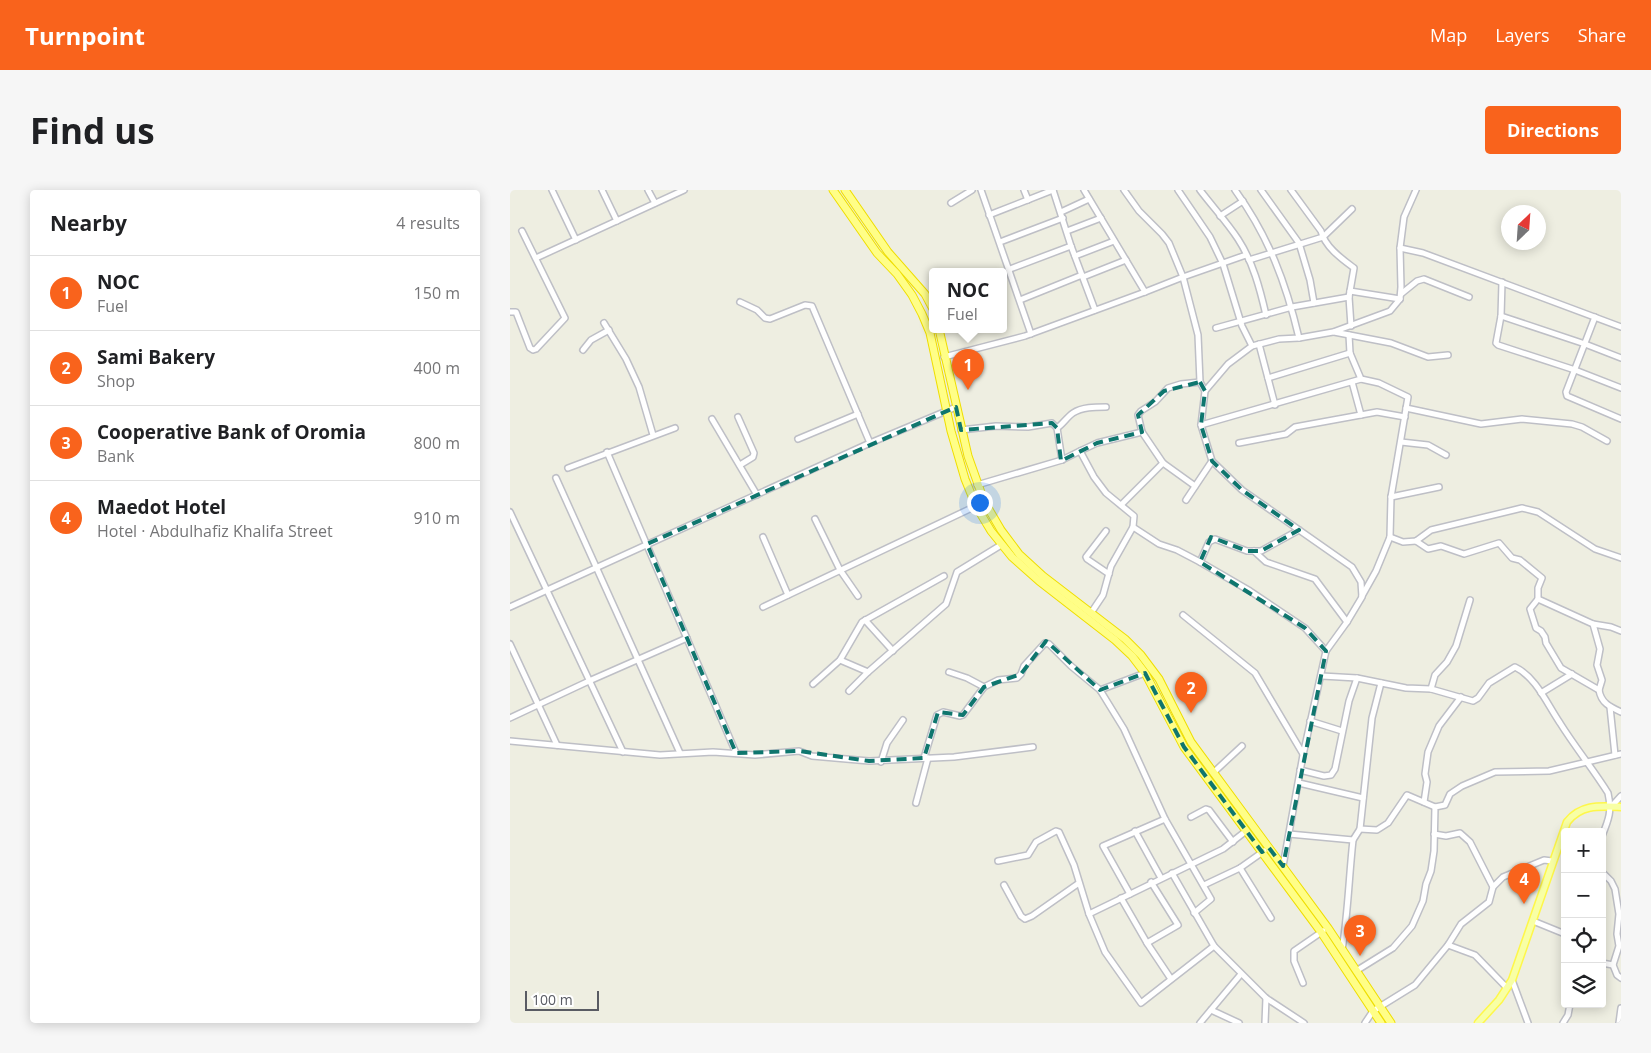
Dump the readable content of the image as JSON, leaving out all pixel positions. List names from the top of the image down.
{
  "scale_bar": "100 m",
  "north": "top right",
  "page": {
    "header": "Turnpoint",
    "nav": ["Map", "Layers", "Share"],
    "buttons": "Directions",
    "title": "Find us",
    "heading": ["Nearby", "4 results"],
    "list": [
      {
        "mark": "1",
        "name": "NOC",
        "note": "Fuel",
        "value": "150 m"
      },
      {
        "mark": "2",
        "name": "Sami Bakery",
        "note": "Shop",
        "value": "400 m"
      },
      {
        "mark": "3",
        "name": "Cooperative Bank of Oromia",
        "note": "Bank",
        "value": "800 m"
      },
      {
        "mark": "4",
        "name": "Maedot Hotel",
        "note": "Hotel · Abdulhafiz Khalifa Street",
        "value": "910 m"
      }
    ],
    "popup": ["NOC", "Fuel"],
    "pins": [
      "1",
      "2",
      "4",
      "3"
    ],
    "map_buttons": ["+", "−"],
    "scale": "100 m"
  }
}
